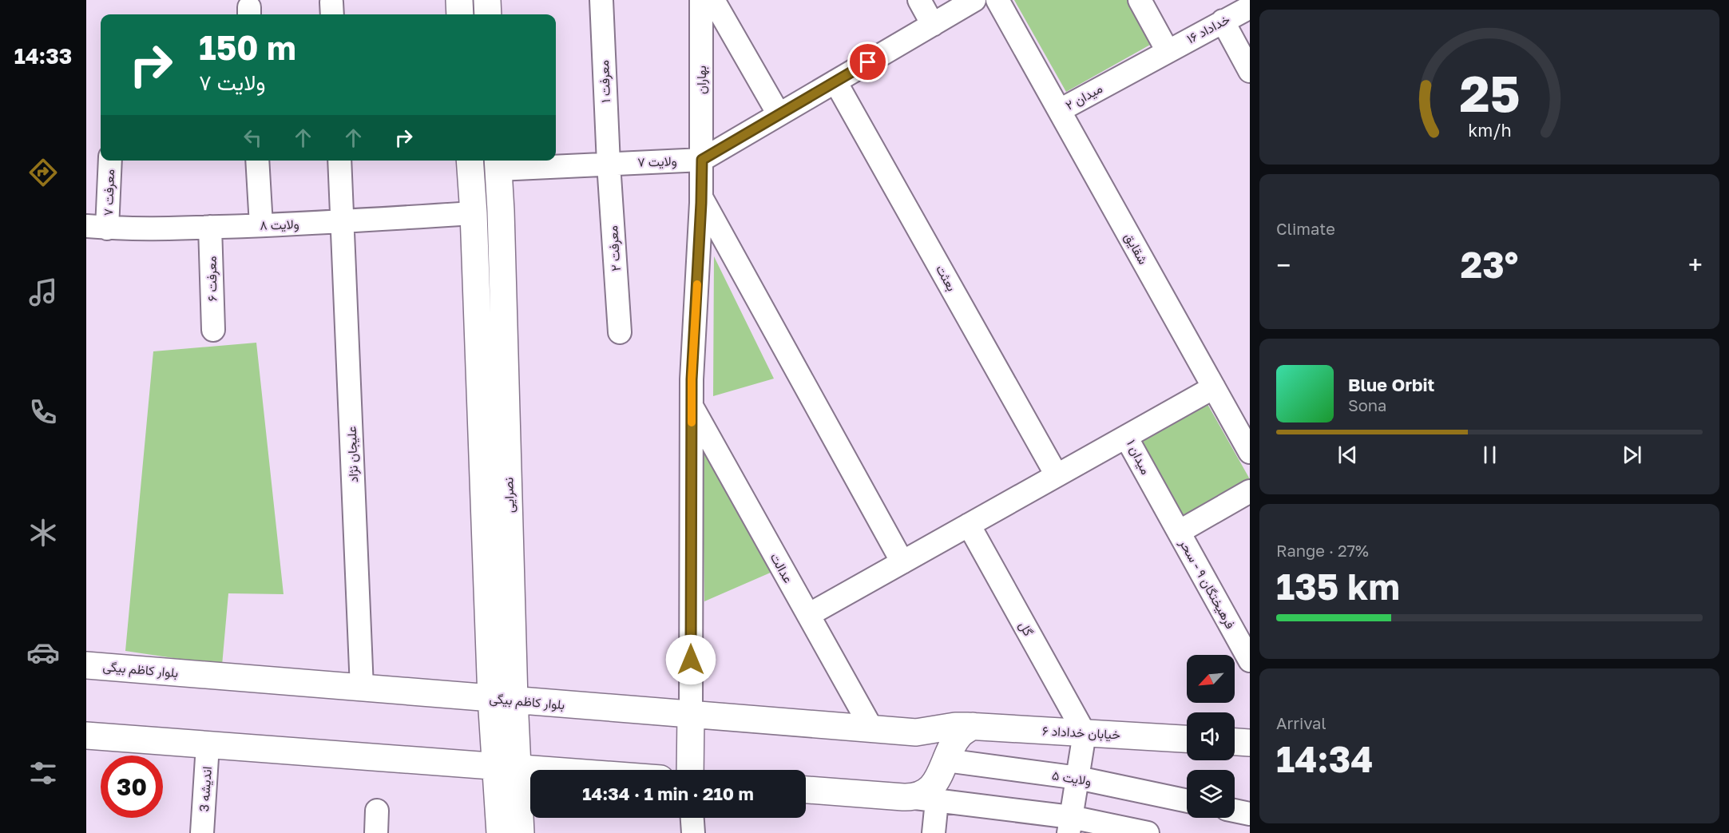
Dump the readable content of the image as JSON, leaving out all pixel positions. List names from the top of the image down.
{
  "streets": {
    "main road": ["نصرایی", "بلوار کاظم بیگی", "خیابان خداداد ۶"],
    "street": [
      "خداداد ۱۶",
      "بهاران",
      "معرفت ۱",
      "میدان ۲",
      "ولایت ۷",
      "معرفت ۷",
      "ولایت ۸",
      "معرفت ۲",
      "شقایق",
      "بعثت",
      "معرفت ۶",
      "علیجان نژاد",
      "میدان ۱",
      "عدالت",
      "فرهیختگان ۹ - سحر",
      "گل",
      "ولایت ۵",
      "اندیشه 3"
    ]
  },
  "crossings": [
    ["خداداد ۱۶", "میدان ۲"],
    ["بهاران", "ولایت ۷"],
    ["بهاران", "عدالت"],
    ["بهاران", "بلوار کاظم بیگی"],
    ["معرفت ۱", "ولایت ۷"],
    ["معرفت ۱", "معرفت ۲"],
    ["میدان ۲", "شقایق"],
    ["ولایت ۷", "معرفت ۲"],
    ["ولایت ۷", "بعثت"],
    ["ولایت ۷", "نصرایی"],
    ["معرفت ۷", "ولایت ۸"],
    ["ولایت ۸", "معرفت ۶"],
    ["ولایت ۸", "علیجان نژاد"],
    ["شقایق", "میدان ۱"],
    ["علیجان نژاد", "بلوار کاظم بیگی"],
    ["میدان ۱", "فرهیختگان ۹ - سحر"],
    ["نصرایی", "بلوار کاظم بیگی"],
    ["عدالت", "بلوار کاظم بیگی"],
    ["گل", "خیابان خداداد ۶"],
    ["بلوار کاظم بیگی", "خیابان خداداد ۶"]
  ],
  "north": "bottom left",
  "page": {
    "tabs": "14:33",
    "turn": ["150 m", "ولایت ۷"],
    "tile": [
      "Climate",
      ["Range · 27%", "135 km"],
      ["Arrival", "14:34"]
    ],
    "heat": ["−", "23°", "+"],
    "song": ["Blue Orbit", "Sona"],
    "limit": "30",
    "trip": "14:34 · 1 min · 210 m",
    "gauge": ["25", "km/h"]
  }
}
